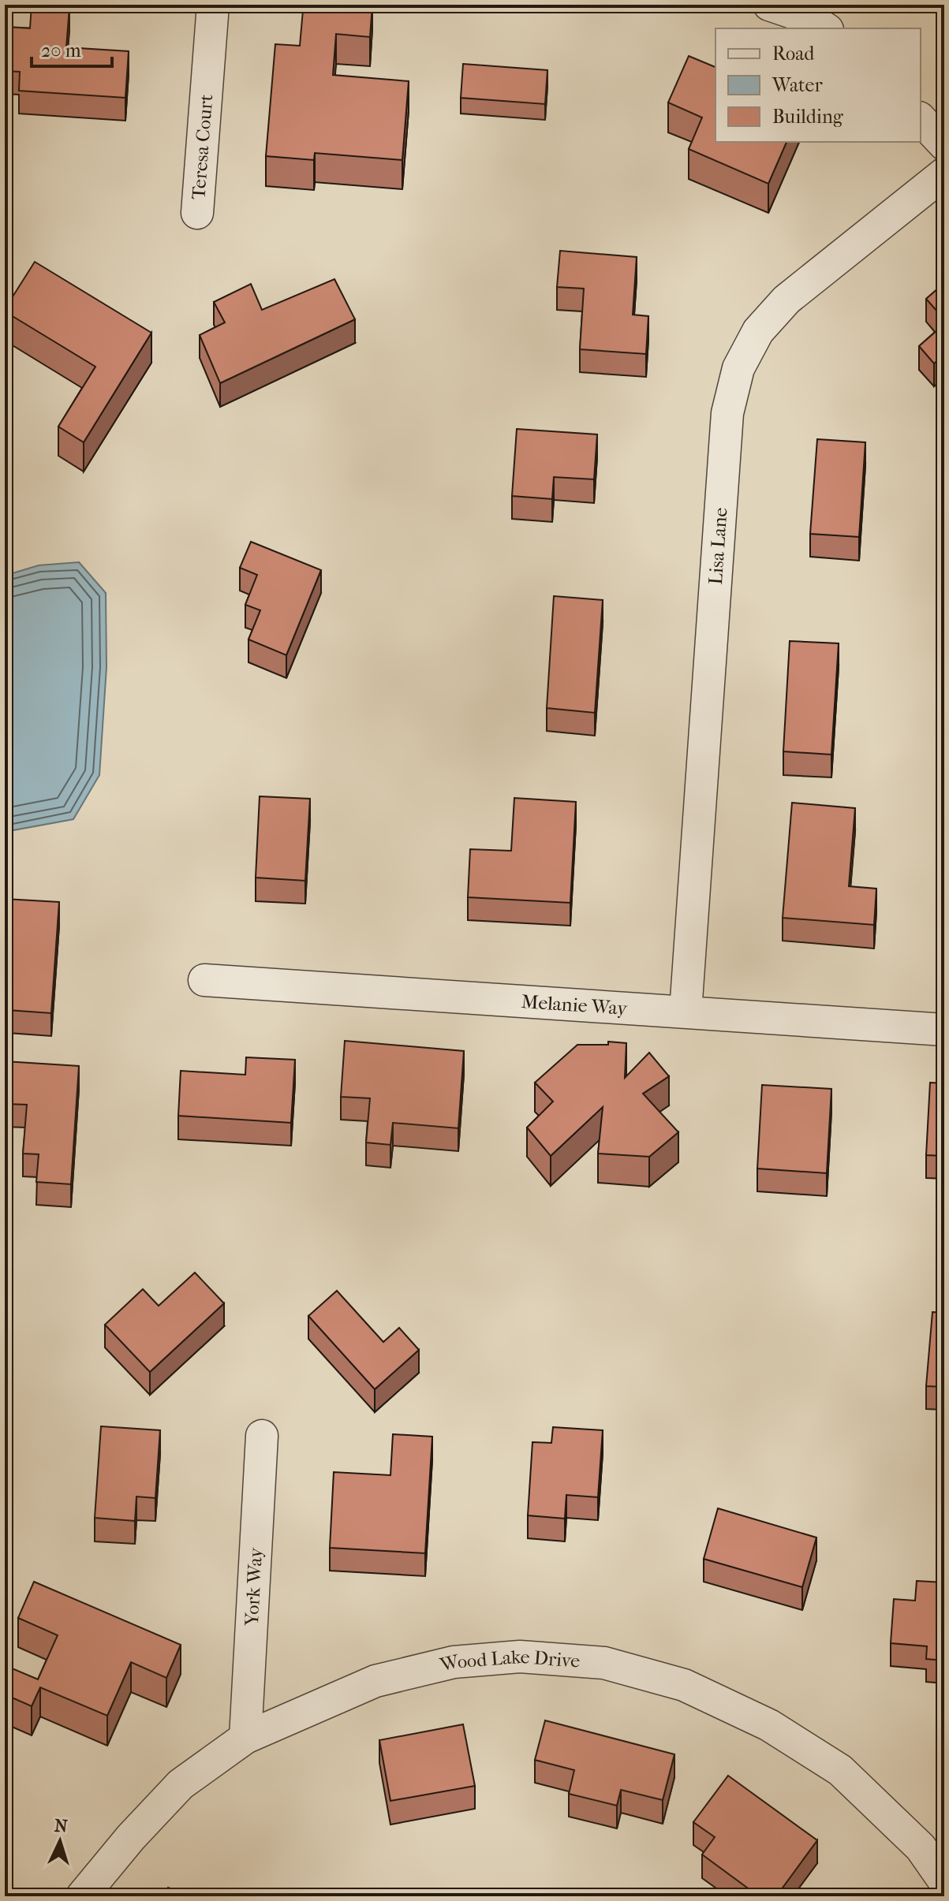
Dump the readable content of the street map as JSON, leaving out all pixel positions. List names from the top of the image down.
{
  "streets": {
    "street": [
      "Teresa Court",
      "Lisa Lane",
      "Melanie Way",
      "York Way",
      "Wood Lake Drive"
    ]
  },
  "crossings": [
    ["Lisa Lane", "Melanie Way"],
    ["York Way", "Wood Lake Drive"]
  ],
  "legend": ["Road", "Water", "Building"],
  "scale_bar": "20 m",
  "north": "top"
}
